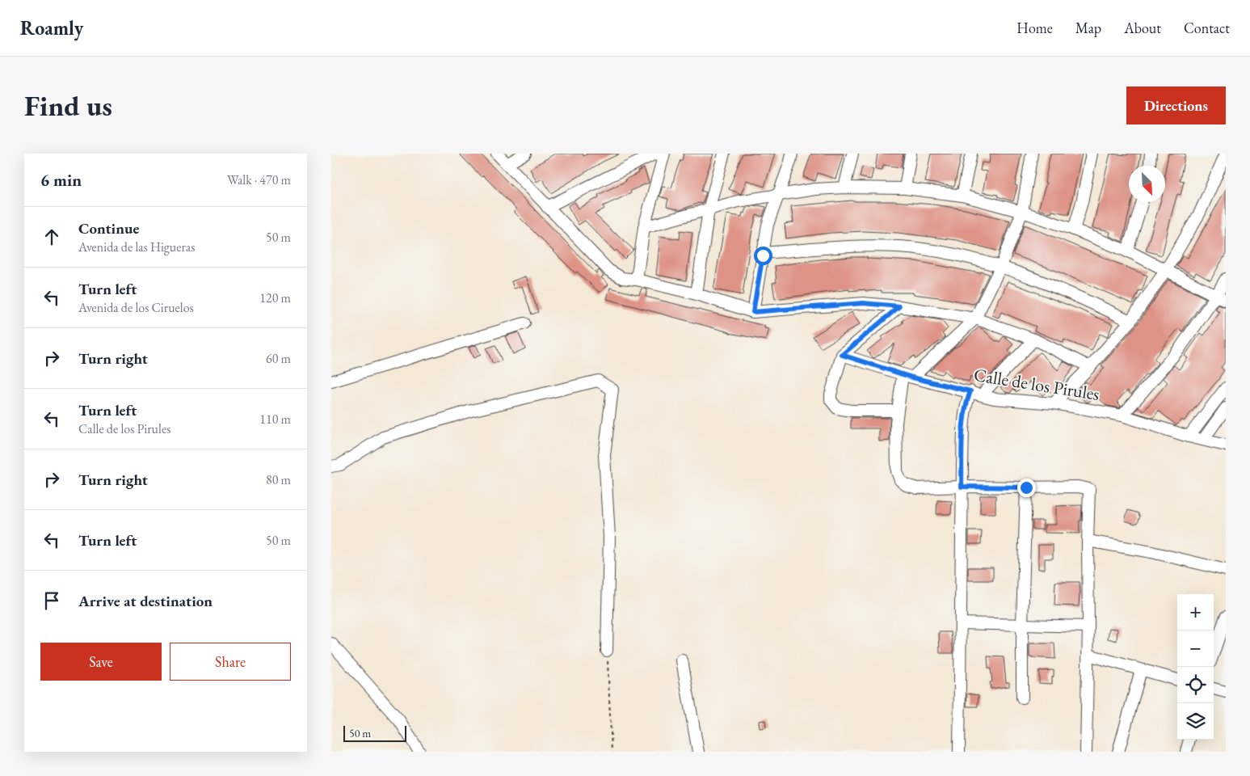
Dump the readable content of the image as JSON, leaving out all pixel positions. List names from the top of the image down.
{
  "streets": {
    "street": ["Calle de los Pirules"]
  },
  "scale_bar": "50 m",
  "north": "bottom right",
  "page": {
    "header": "Roamly",
    "nav": [
      "Home",
      "Map",
      "About",
      "Contact"
    ],
    "buttons": [
      "Directions",
      ["Save", "Share"]
    ],
    "title": "Find us",
    "heading": ["6 min", "Walk · 470 m"],
    "list": [
      ["Continue", "Avenida de las Higueras", "50 m"],
      ["Turn left", "Avenida de los Ciruelos", "120 m"],
      ["Turn right", "60 m"],
      ["Turn left", "Calle de los Pirules", "110 m"],
      ["Turn right", "80 m"],
      ["Turn left", "50 m"],
      "Arrive at destination"
    ],
    "map_buttons": ["+", "−"],
    "scale": "50 m"
  }
}
